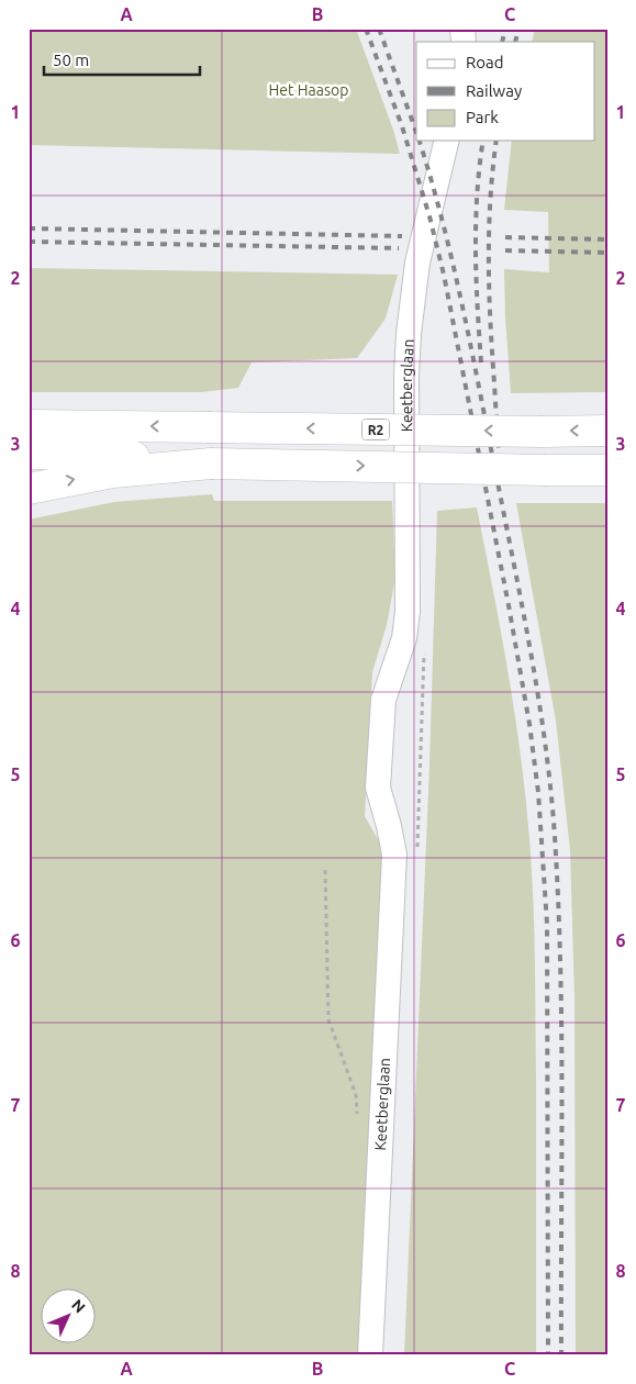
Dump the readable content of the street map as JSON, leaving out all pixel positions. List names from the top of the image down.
{
  "streets": {
    "highway": ["R2"],
    "main road": ["Keetberglaan"]
  },
  "parks": ["Het Haasop"],
  "legend": ["Road", "Railway", "Park"],
  "scale_bar": "50 m",
  "north": "top right",
  "grid": {
    "columns": ["A", "B", "C"],
    "rows": [
      "1",
      "2",
      "3",
      "4",
      "5",
      "6",
      "7",
      "8"
    ]
  }
}
